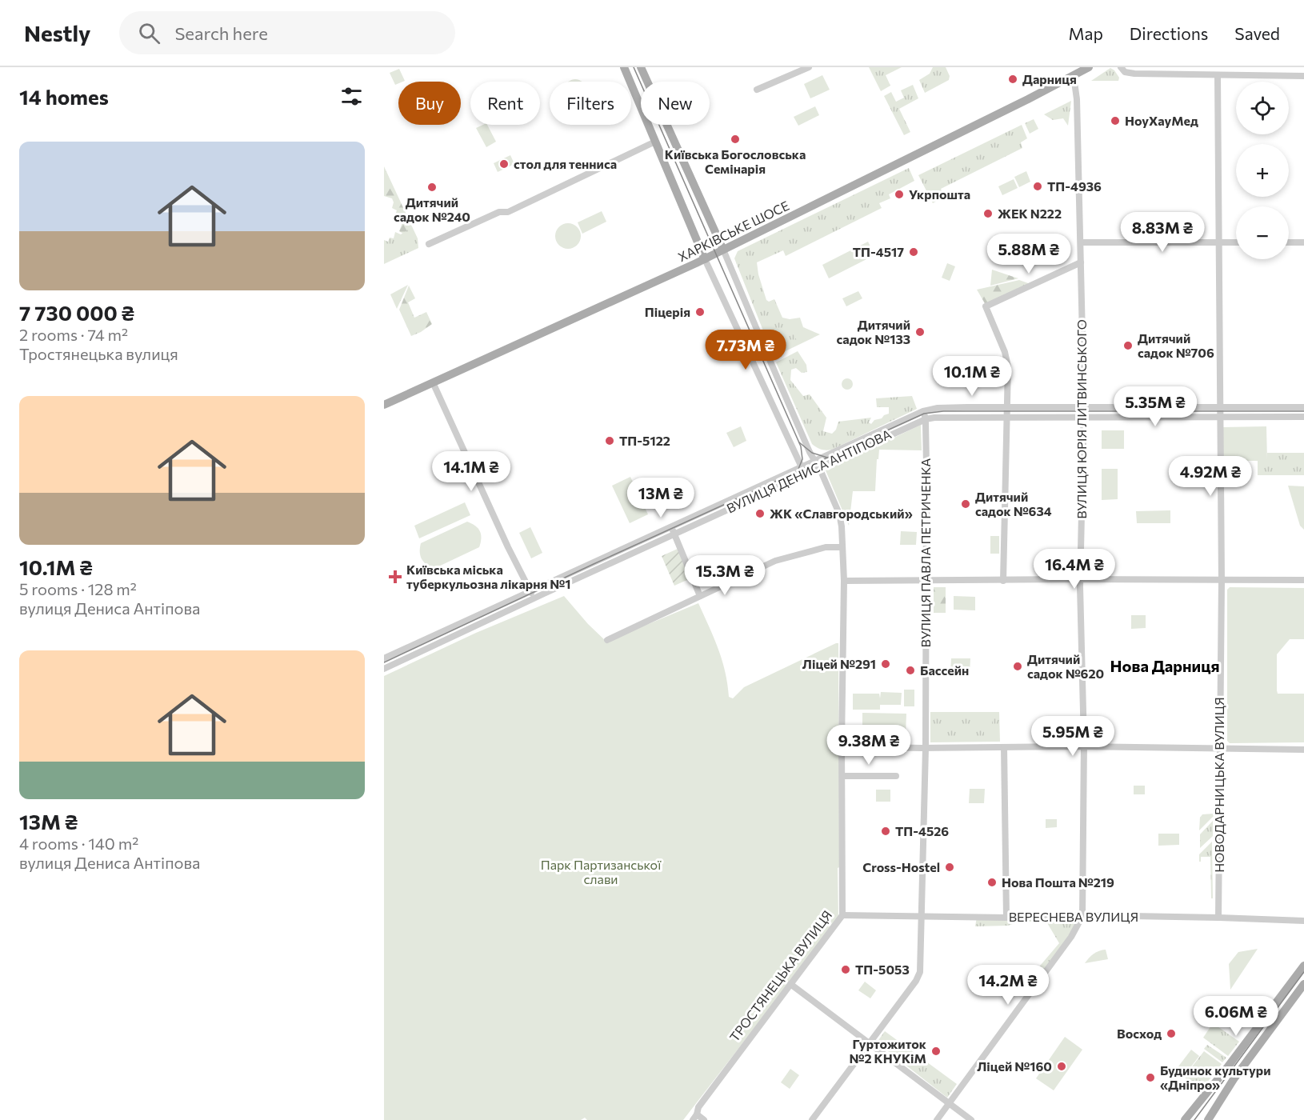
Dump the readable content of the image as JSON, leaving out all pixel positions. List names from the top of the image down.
{
  "streets": {
    "main road": ["ХАРКІВСЬКЕ ШОСЕ", "ТРОСТЯНЕЦЬКА ВУЛИЦЯ"],
    "street": [
      "ВУЛИЦЯ ЮРІЯ ЛИТВИНСЬКОГО",
      "ВУЛИЦЯ ДЕНИСА АНТІПОВА",
      "ВУЛИЦЯ ПАВЛА ПЕТРИЧЕНКА",
      "НОВОДАРНИЦЬКА ВУЛИЦЯ",
      "ВЕРЕСНЕВА ВУЛИЦЯ"
    ]
  },
  "crossings": [
    ["ХАРКІВСЬКЕ ШОСЕ", "ВУЛИЦЯ ЮРІЯ ЛИТВИНСЬКОГО"],
    ["ХАРКІВСЬКЕ ШОСЕ", "ТРОСТЯНЕЦЬКА ВУЛИЦЯ"],
    ["ВУЛИЦЯ ЮРІЯ ЛИТВИНСЬКОГО", "ВУЛИЦЯ ДЕНИСА АНТІПОВА"],
    ["ВУЛИЦЯ ЮРІЯ ЛИТВИНСЬКОГО", "ВЕРЕСНЕВА ВУЛИЦЯ"],
    ["ВУЛИЦЯ ДЕНИСА АНТІПОВА", "ВУЛИЦЯ ПАВЛА ПЕТРИЧЕНКА"],
    ["ВУЛИЦЯ ДЕНИСА АНТІПОВА", "НОВОДАРНИЦЬКА ВУЛИЦЯ"],
    ["ВУЛИЦЯ ДЕНИСА АНТІПОВА", "ТРОСТЯНЕЦЬКА ВУЛИЦЯ"],
    ["ВУЛИЦЯ ПАВЛА ПЕТРИЧЕНКА", "ВЕРЕСНЕВА ВУЛИЦЯ"],
    ["НОВОДАРНИЦЬКА ВУЛИЦЯ", "ВЕРЕСНЕВА ВУЛИЦЯ"],
    ["ВЕРЕСНЕВА ВУЛИЦЯ", "ТРОСТЯНЕЦЬКА ВУЛИЦЯ"]
  ],
  "districts": ["Нова Дарниця"],
  "parks": ["Парк Партизанської слави"],
  "places": {
    "other": [
      "Дарниця",
      "НоуХауМед",
      "Київська Богословська Семінарія",
      "стол для тенниса",
      "ТП-4936",
      "Дитячий садок №240",
      "Укрпошта",
      "ЖЕК N222",
      "ТП-4517",
      "Піцерія",
      "Дитячий садок №133",
      "Дитячий садок №706",
      "ТП-5122",
      "Дитячий садок №634",
      "ЖК «Славгородський»",
      "Ліцей №291",
      "Дитячий садок №620",
      "Бассейн",
      "ТП-4526",
      "Cross-Hostel",
      "Нова Пошта №219",
      "ТП-5053",
      "Восход",
      "Гуртожиток №2 КНУКіМ",
      "Ліцей №160",
      "Будинок культури «Дніпро»"
    ],
    "health": ["Київська міська туберкульозна лікарня №1"]
  },
  "page": {
    "header": "Nestly",
    "search": "Search here",
    "nav": ["Map", "Directions", "Saved"],
    "heading": "14 homes",
    "map_buttons": ["+", "−"],
    "chip": [
      "Buy",
      "Rent",
      "Filters",
      "New"
    ],
    "list": [
      {
        "name": "7 730 000 ₴",
        "note": "2 rooms · 74 m² · Тростянецька вулиця"
      },
      {
        "name": "10.1M ₴",
        "note": "5 rooms · 128 m² · вулиця Дениса Антіпова"
      },
      {
        "name": "13M ₴",
        "note": "4 rooms · 140 m² · вулиця Дениса Антіпова"
      }
    ],
    "price": [
      "8.83M ₴",
      "5.88M ₴",
      "7.73M ₴",
      "10.1M ₴",
      "5.35M ₴",
      "14.1M ₴",
      "4.92M ₴",
      "13M ₴",
      "16.4M ₴",
      "15.3M ₴",
      "5.95M ₴",
      "9.38M ₴",
      "14.2M ₴",
      "6.06M ₴"
    ]
  }
}
